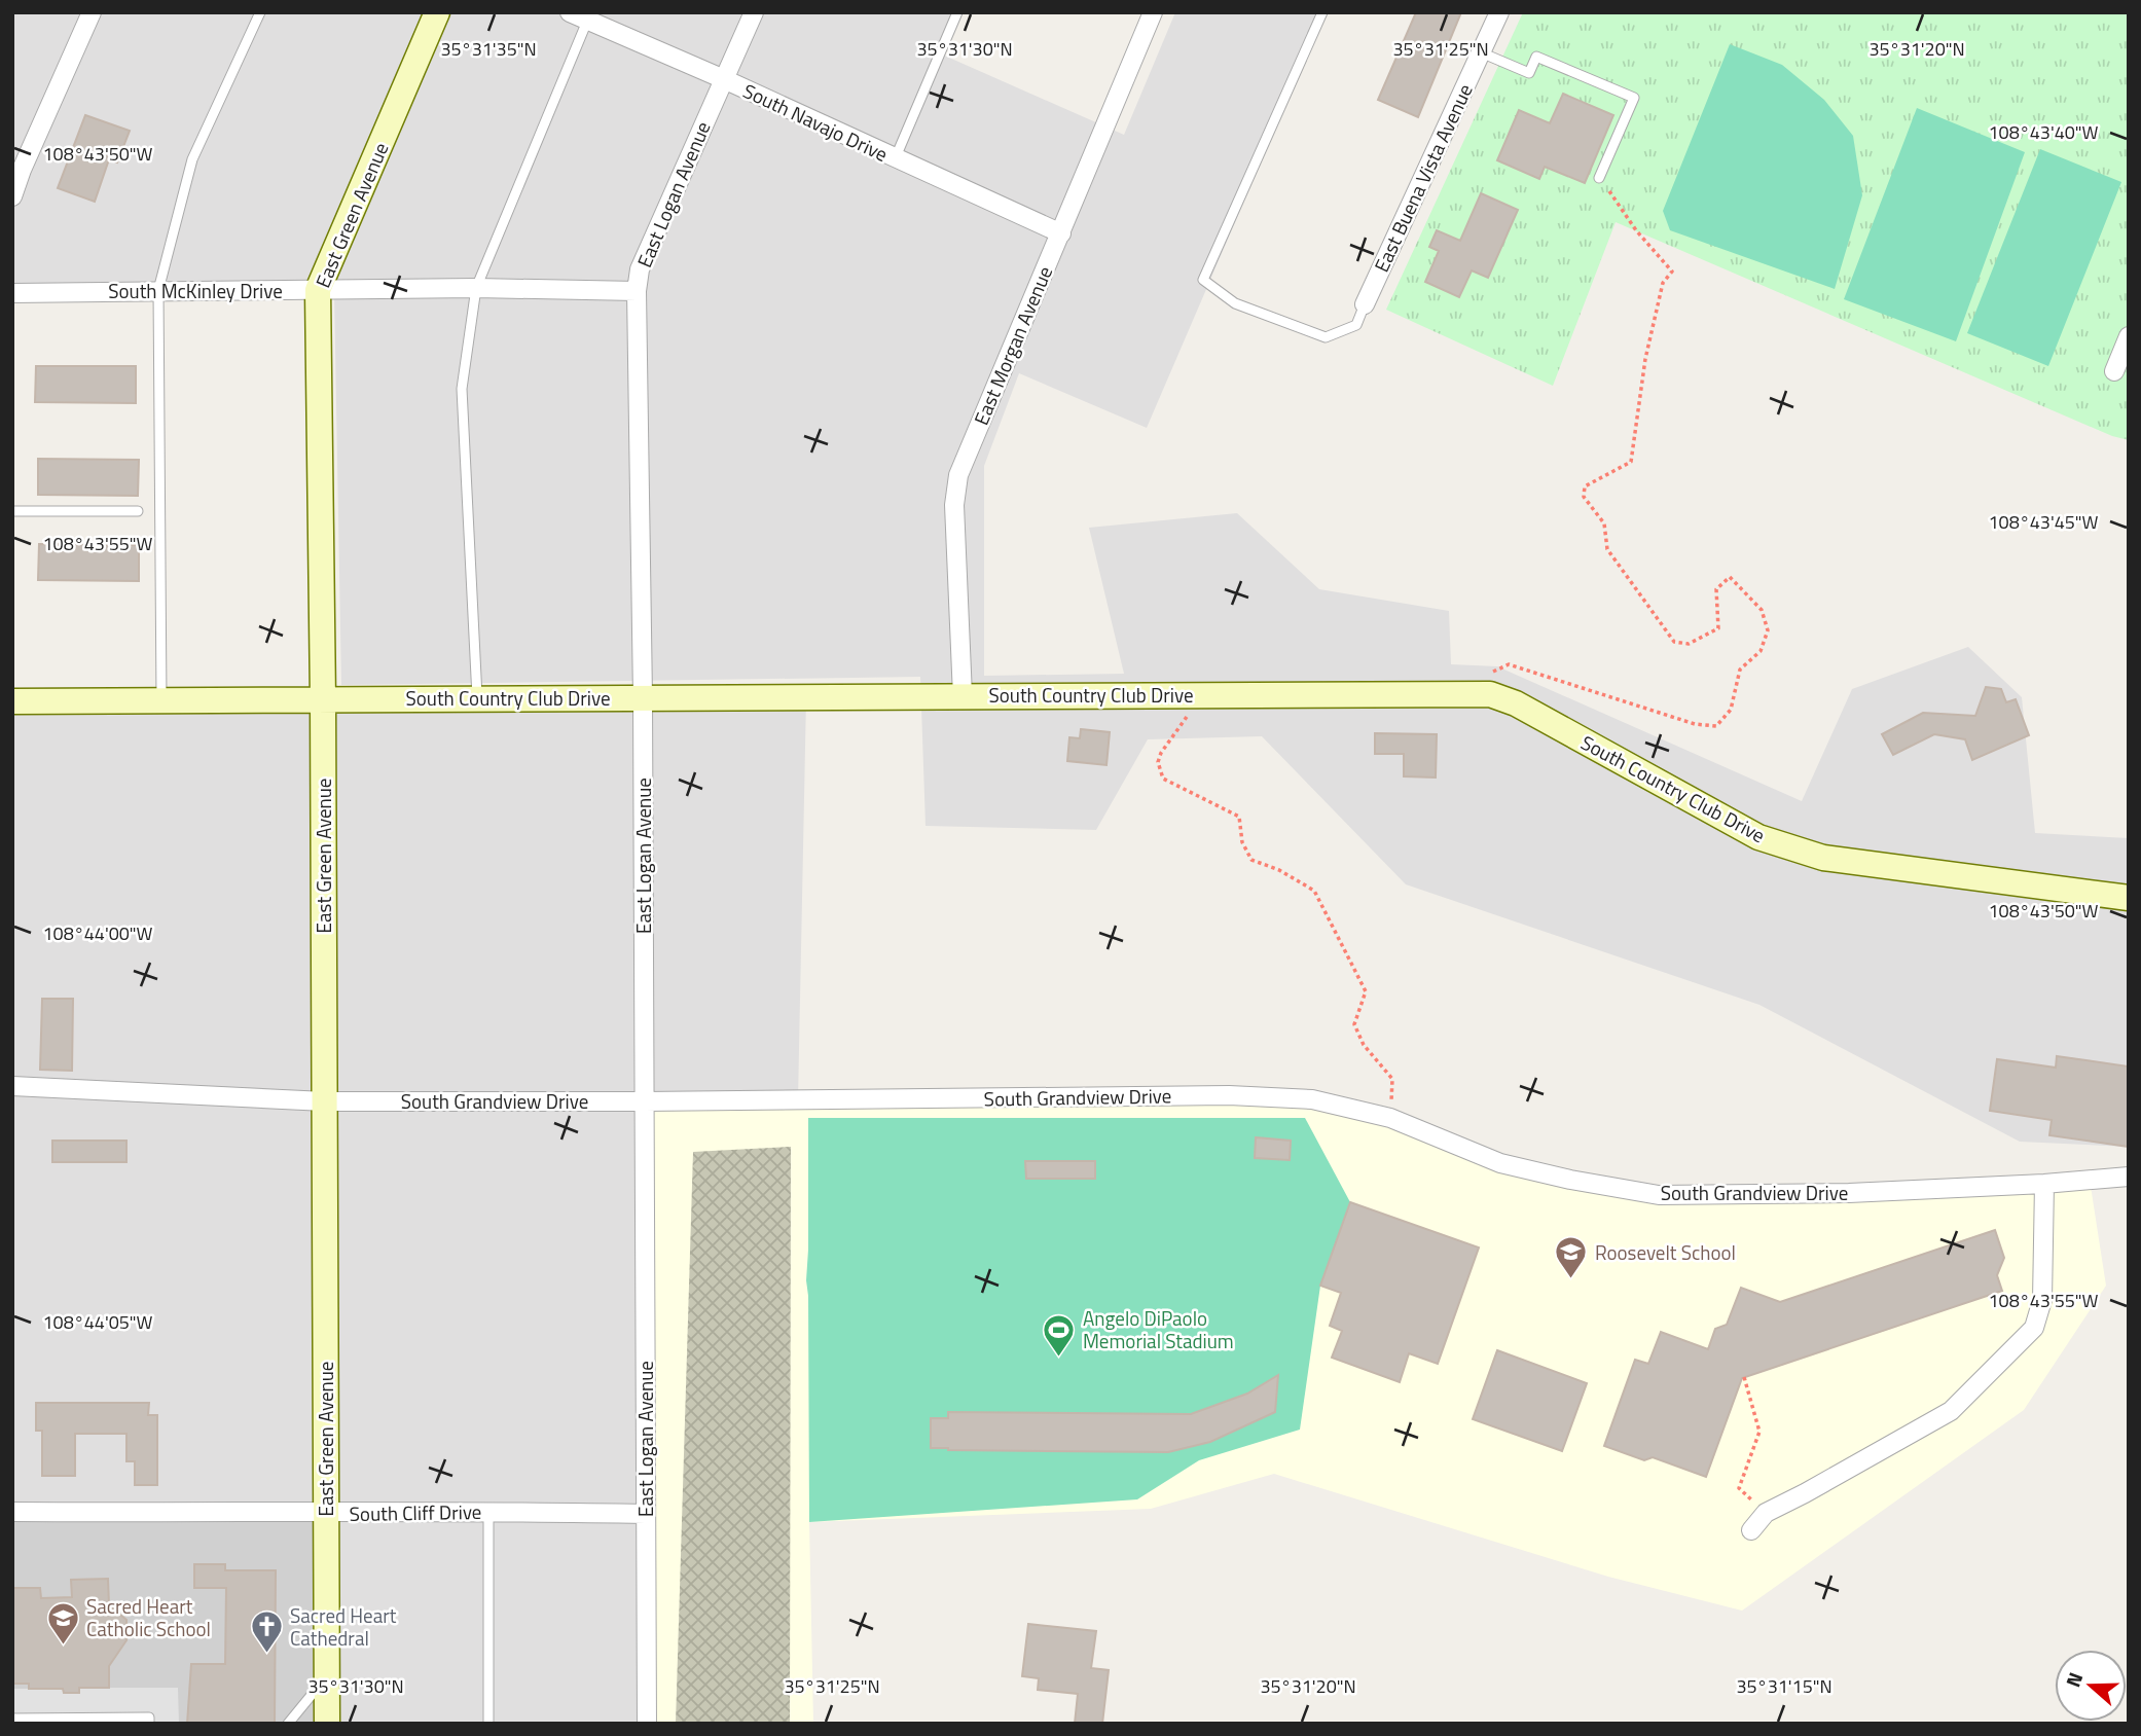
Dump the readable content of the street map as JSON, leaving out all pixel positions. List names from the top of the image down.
{
  "streets": {
    "main road": ["East Green Avenue", "South Country Club Drive"],
    "street": [
      "South Navajo Drive",
      "East Buena Vista Avenue",
      "East Logan Avenue",
      "South McKinley Drive",
      "East Morgan Avenue",
      "South Grandview Drive",
      "South Cliff Drive"
    ]
  },
  "crossings": [
    ["South Navajo Drive", "East Logan Avenue"],
    ["South Navajo Drive", "East Morgan Avenue"],
    ["East Logan Avenue", "South McKinley Drive"],
    ["East Logan Avenue", "South Country Club Drive"],
    ["East Logan Avenue", "South Grandview Drive"],
    ["East Logan Avenue", "South Cliff Drive"],
    ["East Green Avenue", "South McKinley Drive"],
    ["East Green Avenue", "South Country Club Drive"],
    ["East Green Avenue", "South Grandview Drive"],
    ["East Green Avenue", "South Cliff Drive"],
    ["East Morgan Avenue", "South Country Club Drive"]
  ],
  "places": {
    "school or university": ["Roosevelt School", "Sacred Heart Catholic School"],
    "sports": ["Angelo DiPaolo Memorial Stadium"],
    "church": ["Sacred Heart Cathedral"]
  },
  "north": "left",
  "coordinates": [
    "35°31'35\"N",
    "35°31'30\"N",
    "35°31'25\"N",
    "35°31'20\"N",
    "108°43'40\"W",
    "108°43'50\"W",
    "108°43'45\"W",
    "108°43'55\"W",
    "108°44'00\"W",
    "108°44'05\"W",
    "35°31'15\"N"
  ]
}
